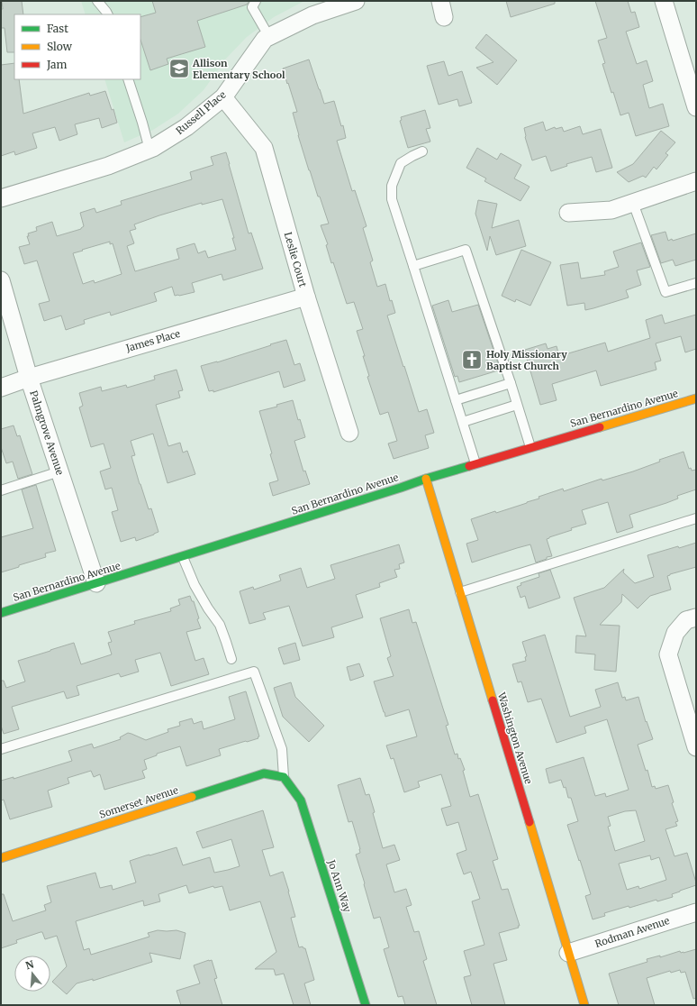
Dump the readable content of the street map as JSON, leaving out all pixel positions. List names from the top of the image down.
{
  "streets": {
    "street": [
      "Russell Place",
      "Leslie Court",
      "James Place",
      "San Bernardino Avenue",
      "Palmgrove Avenue",
      "Washington Avenue",
      "Somerset Avenue",
      "Jo Ann Way",
      "Rodman Avenue"
    ]
  },
  "crossings": [
    ["Russell Place", "Leslie Court"],
    ["Leslie Court", "James Place"],
    ["James Place", "Palmgrove Avenue"],
    ["San Bernardino Avenue", "Palmgrove Avenue"],
    ["San Bernardino Avenue", "Washington Avenue"],
    ["Washington Avenue", "Rodman Avenue"],
    ["Somerset Avenue", "Jo Ann Way"]
  ],
  "places": {
    "school or university": ["Allison Elementary School"],
    "church": ["Holy Missionary Baptist Church"]
  },
  "legend": ["Fast", "Slow", "Jam"],
  "north": "top"
}
